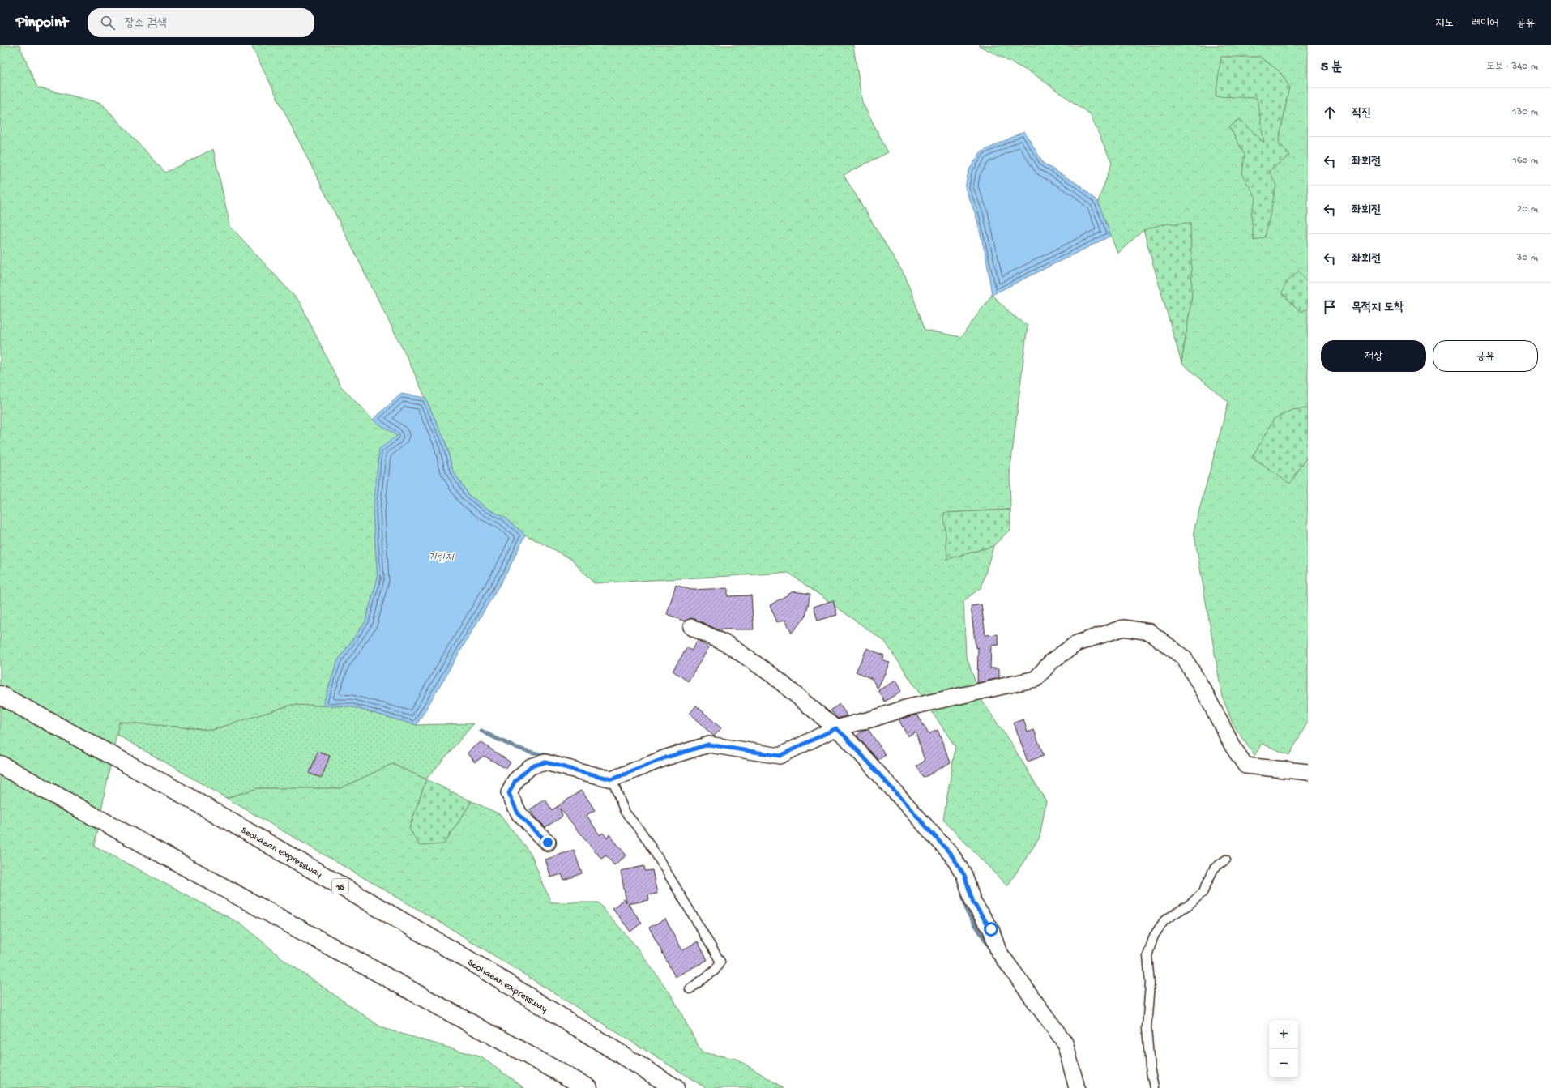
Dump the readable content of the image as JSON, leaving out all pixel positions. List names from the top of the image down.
{
  "streets": {
    "highway": ["Seohaean Expressway", "15"]
  },
  "water": ["기린지"],
  "page": {
    "header": "Pinpoint",
    "search": "장소 검색",
    "nav": ["지도", "레이어", "공유"],
    "heading": ["5 분", "도보 · 340 m"],
    "list": [
      ["직진", "130 m"],
      ["좌회전", "160 m"],
      ["좌회전", "20 m"],
      ["좌회전", "30 m"],
      "목적지 도착"
    ],
    "buttons": ["저장", "공유"],
    "map_buttons": ["+", "−"]
  }
}
